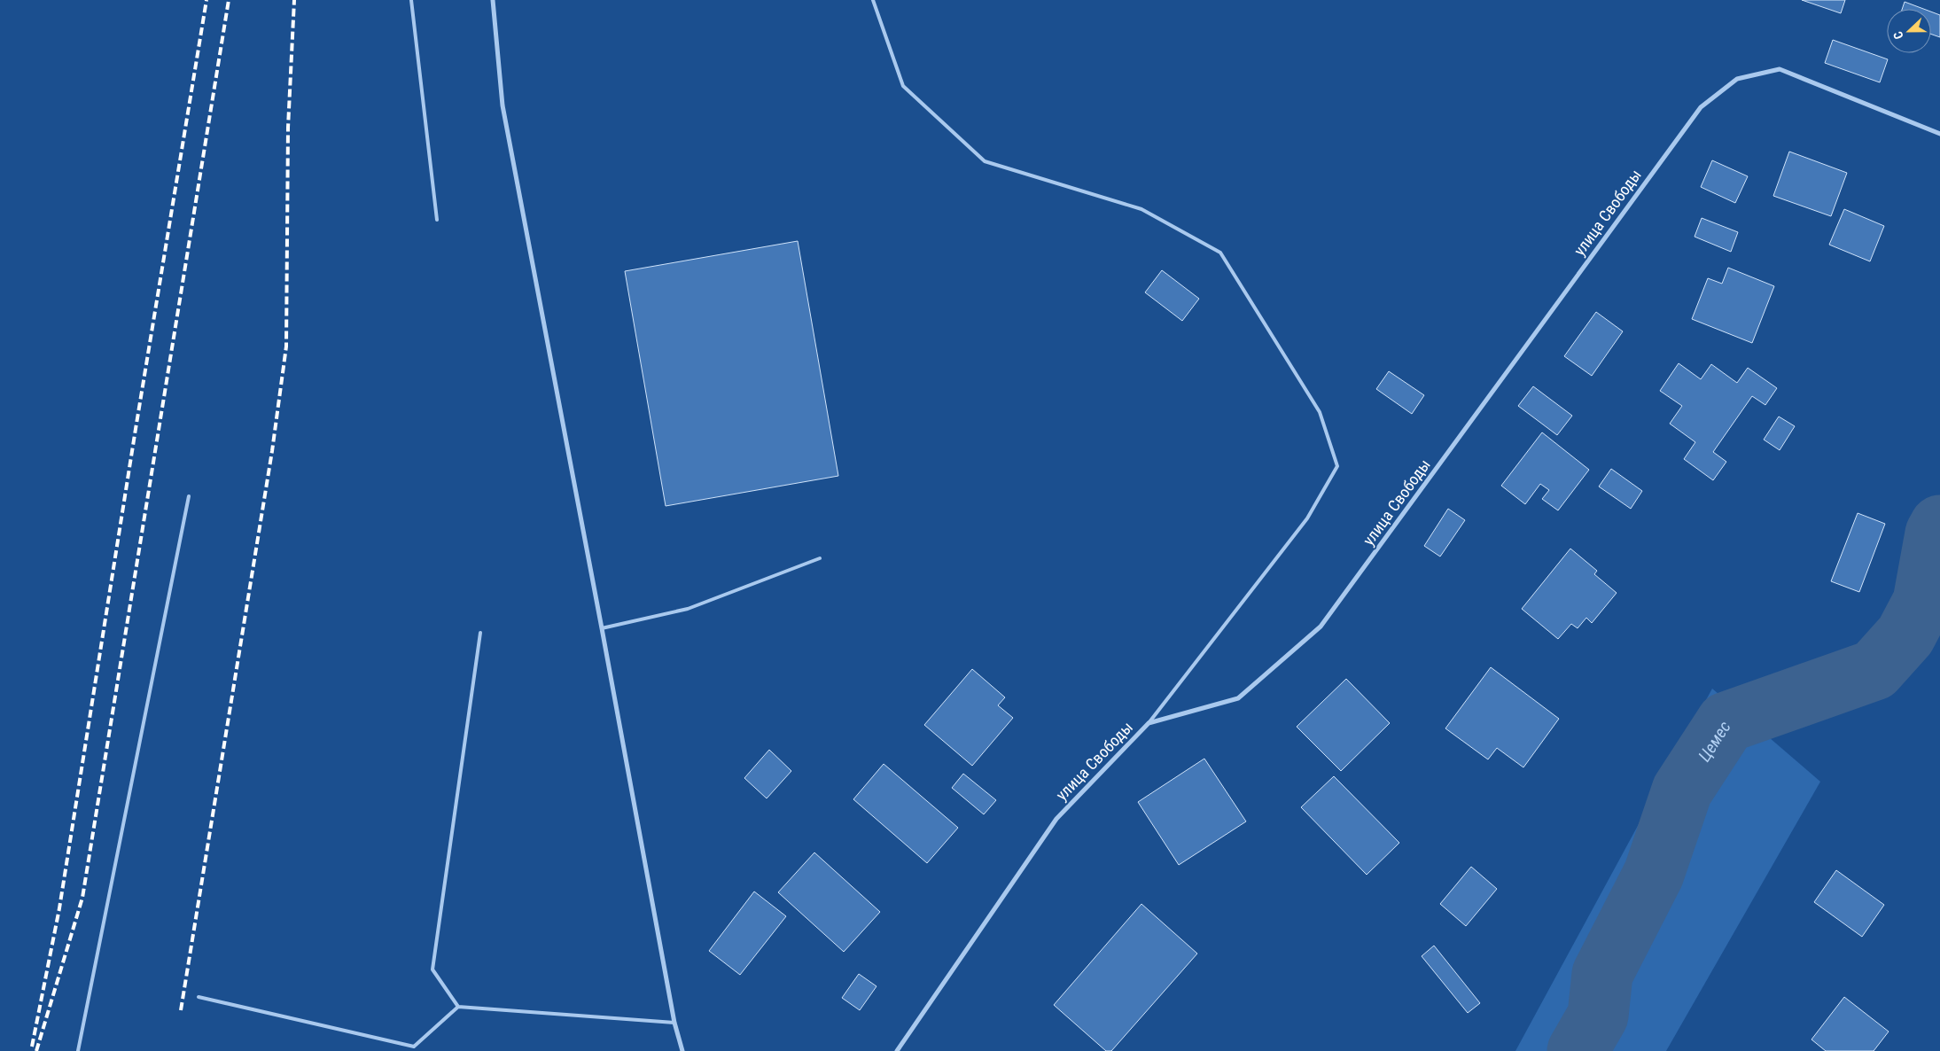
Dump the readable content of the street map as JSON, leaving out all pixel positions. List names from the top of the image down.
{
  "streets": {
    "street": ["улица Свободы"]
  },
  "water": ["Цемес"],
  "north": "left"
}
